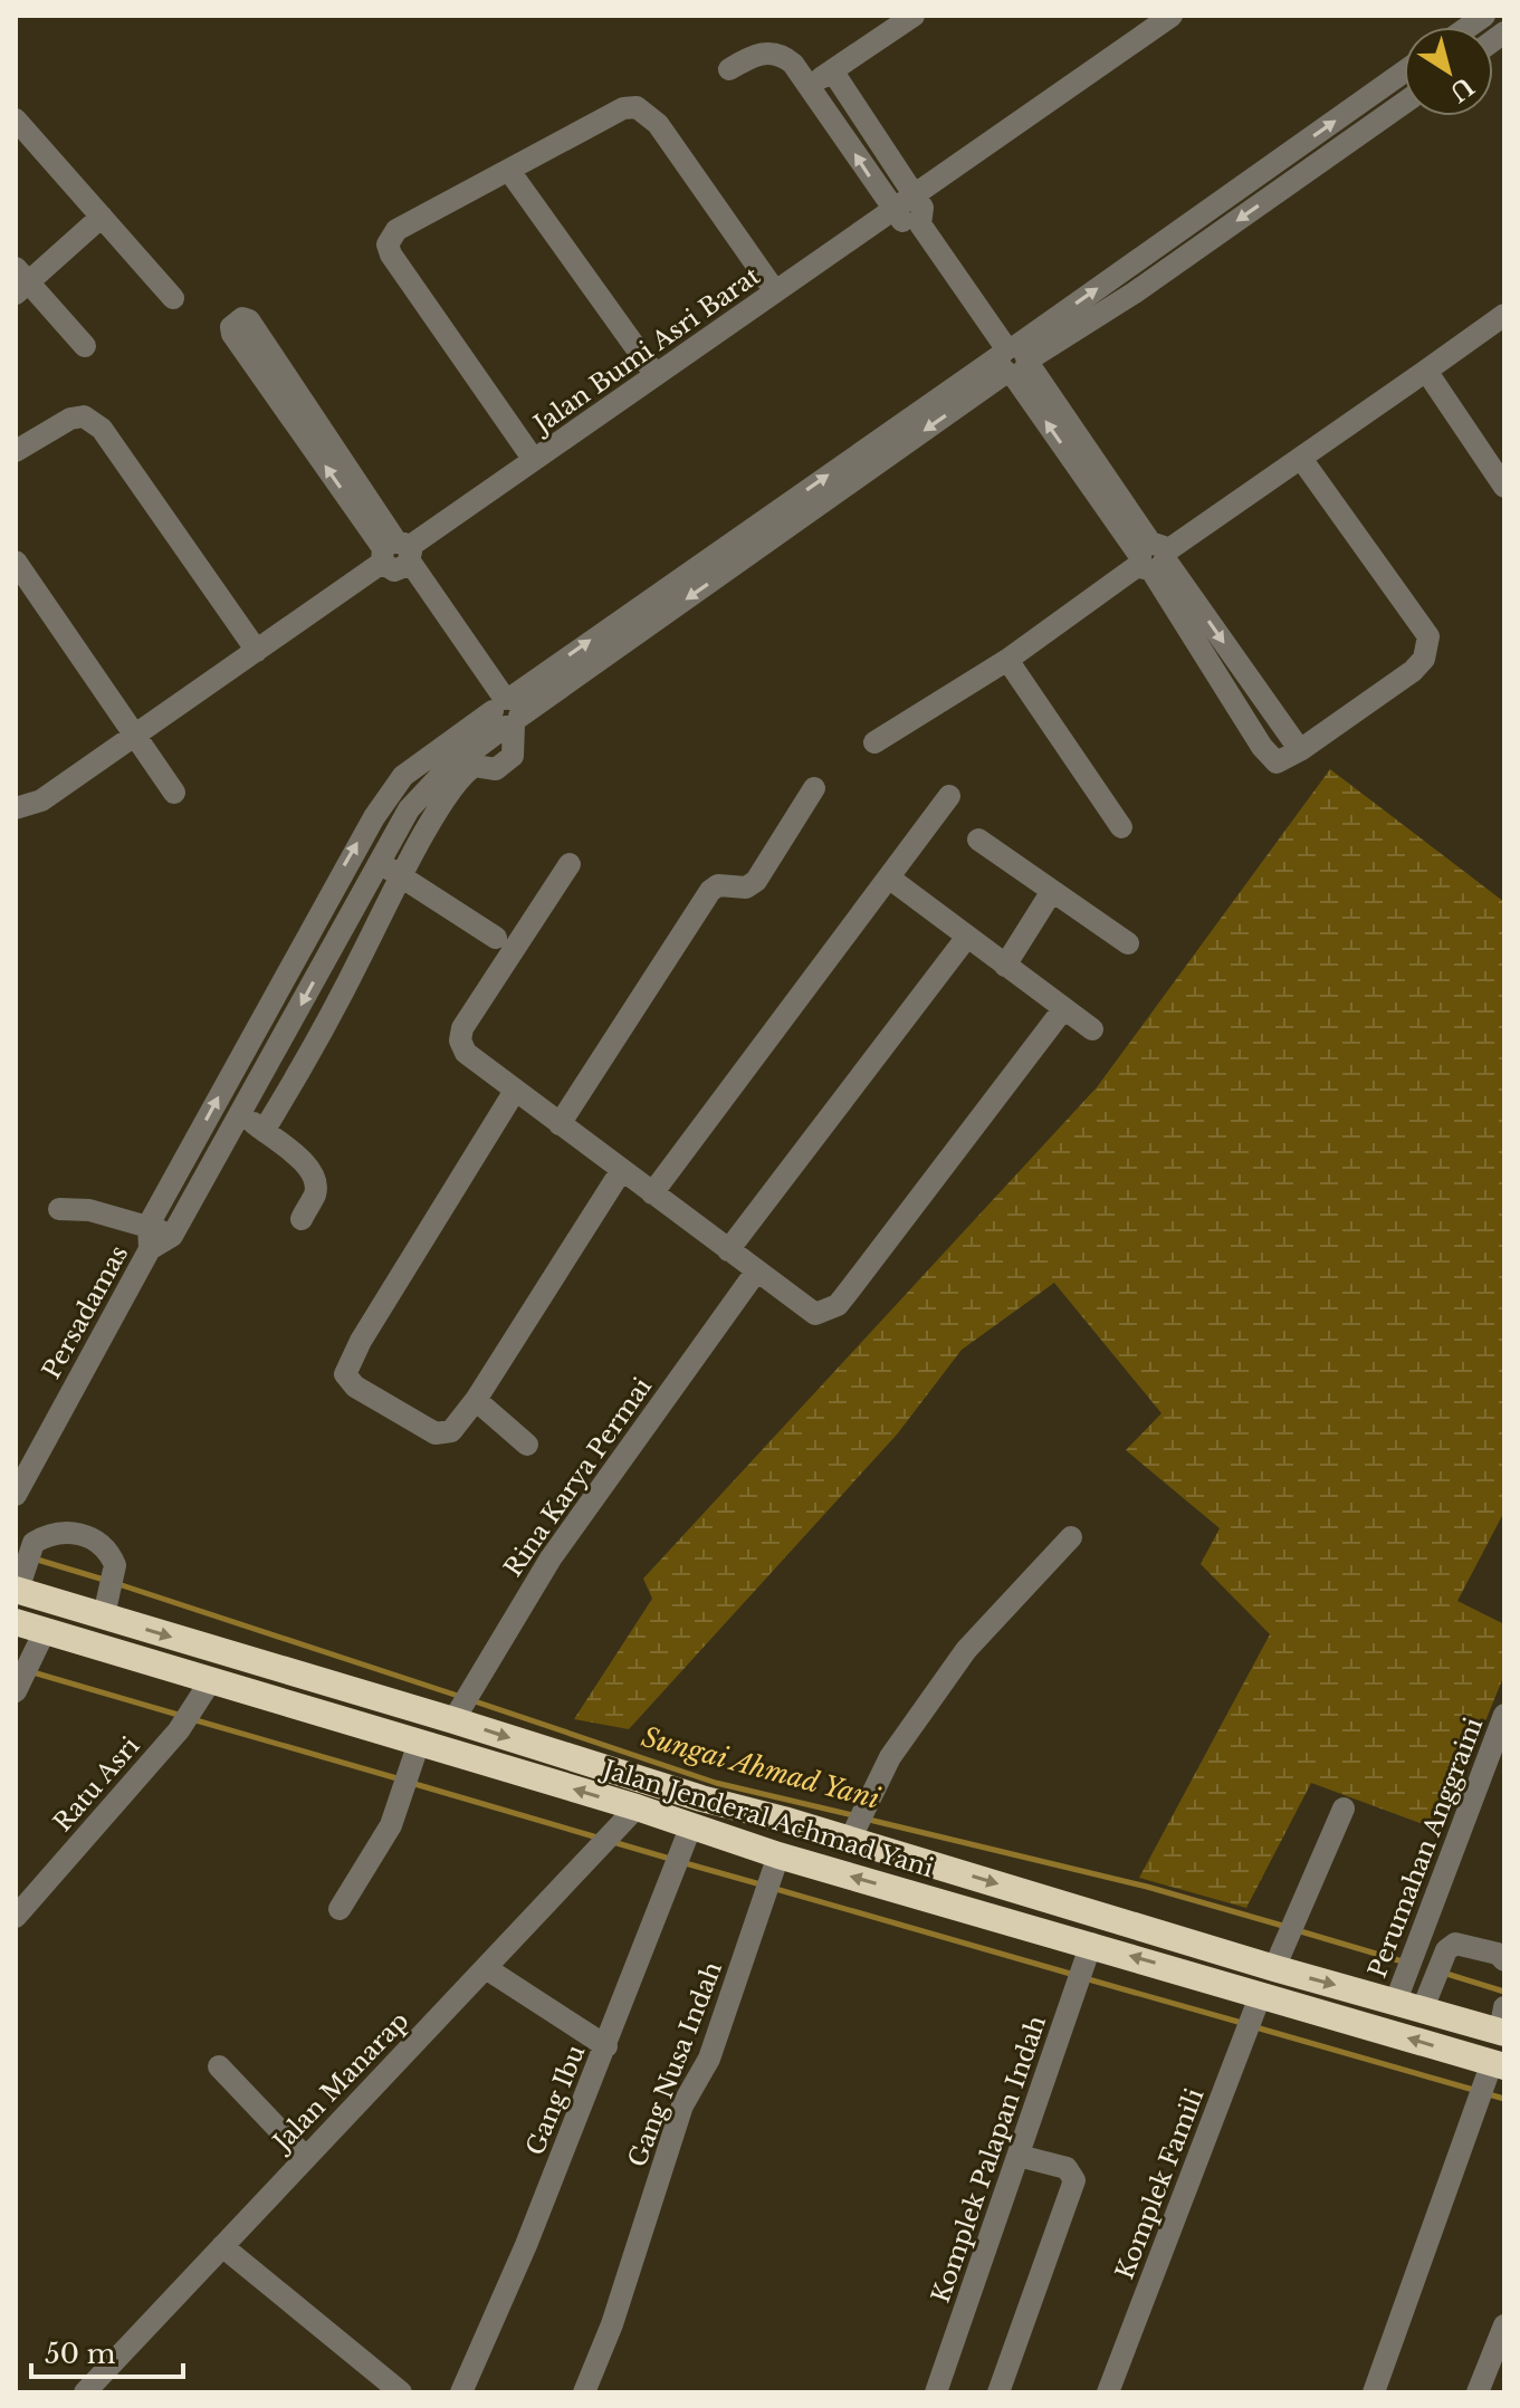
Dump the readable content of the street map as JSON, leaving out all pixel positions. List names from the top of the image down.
{
  "streets": {
    "highway": ["Jalan Jenderal Achmad Yani"],
    "street": [
      "Jalan Bumi Asri Barat",
      "Persadamas",
      "Rina Karya Permai",
      "Ratu Asri",
      "Perumahan Anggraini",
      "Gang Nusa Indah",
      "Jalan Manarap",
      "Gang Ibu",
      "Komplek Palapan Indah",
      "Komplek Famili"
    ]
  },
  "crossings": [
    ["Rina Karya Permai", "Jalan Jenderal Achmad Yani"],
    ["Ratu Asri", "Jalan Jenderal Achmad Yani"],
    ["Jalan Jenderal Achmad Yani", "Perumahan Anggraini"],
    ["Jalan Jenderal Achmad Yani", "Gang Nusa Indah"],
    ["Jalan Jenderal Achmad Yani", "Jalan Manarap"],
    ["Jalan Jenderal Achmad Yani", "Gang Ibu"],
    ["Jalan Jenderal Achmad Yani", "Komplek Palapan Indah"],
    ["Jalan Jenderal Achmad Yani", "Komplek Famili"]
  ],
  "water": ["Sungai Ahmad Yani"],
  "scale_bar": "50 m",
  "north": "bottom right"
}
